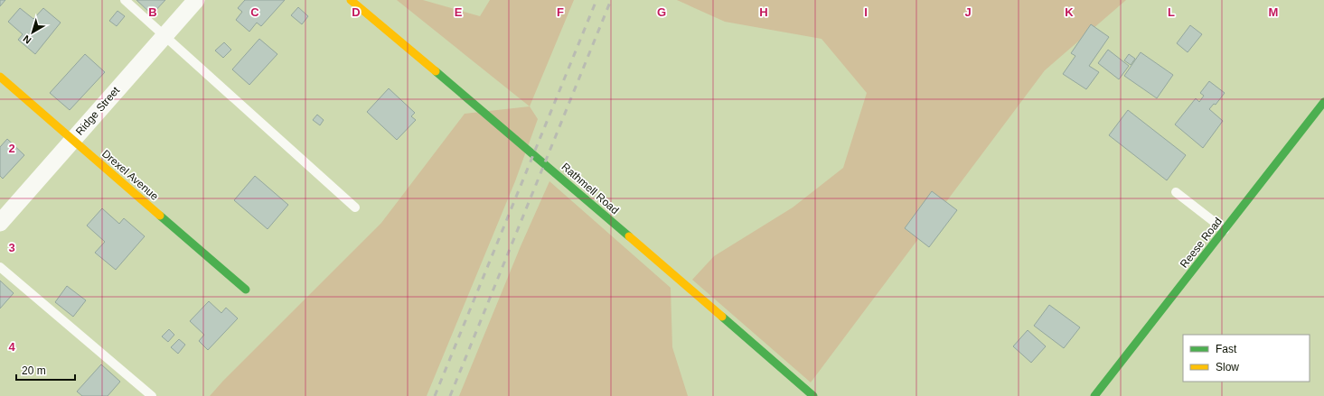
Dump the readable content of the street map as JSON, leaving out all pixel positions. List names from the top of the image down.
{
  "streets": {
    "street": [
      "Ridge Street",
      "Drexel Avenue",
      "Rathmell Road",
      "Reese Road"
    ]
  },
  "crossings": [
    ["Ridge Street", "Drexel Avenue"]
  ],
  "legend": ["Fast", "Slow"],
  "scale_bar": "20 m",
  "north": "bottom left",
  "grid": {
    "columns": [
      "B",
      "C",
      "D",
      "E",
      "F",
      "G",
      "H",
      "I",
      "J",
      "K",
      "L",
      "M"
    ],
    "rows": ["2", "3", "4"]
  }
}
